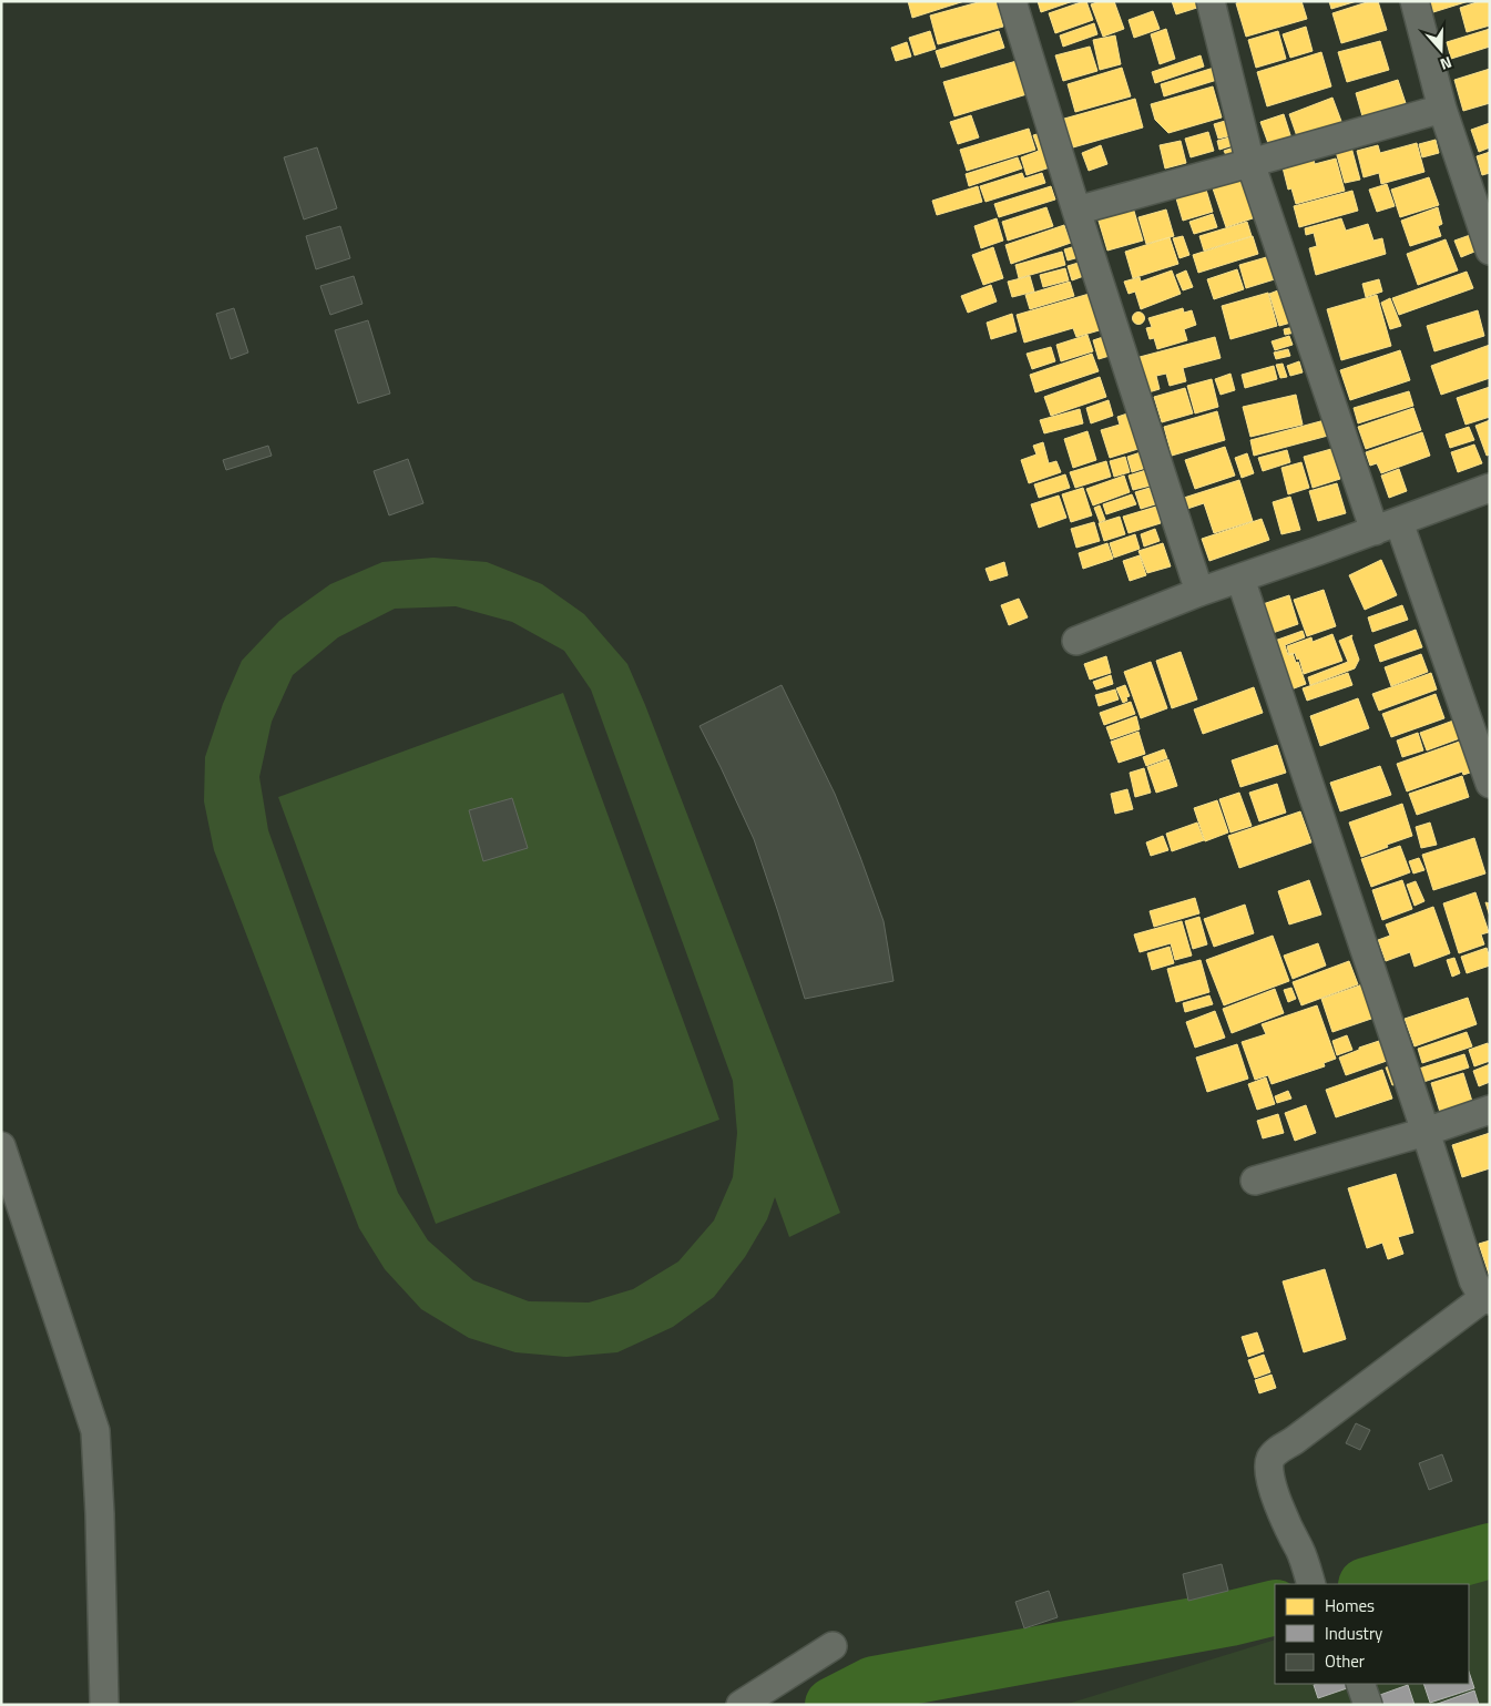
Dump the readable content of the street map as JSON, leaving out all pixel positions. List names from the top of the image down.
{
  "legend": ["Homes", "Industry", "Other"],
  "north": "bottom"
}
